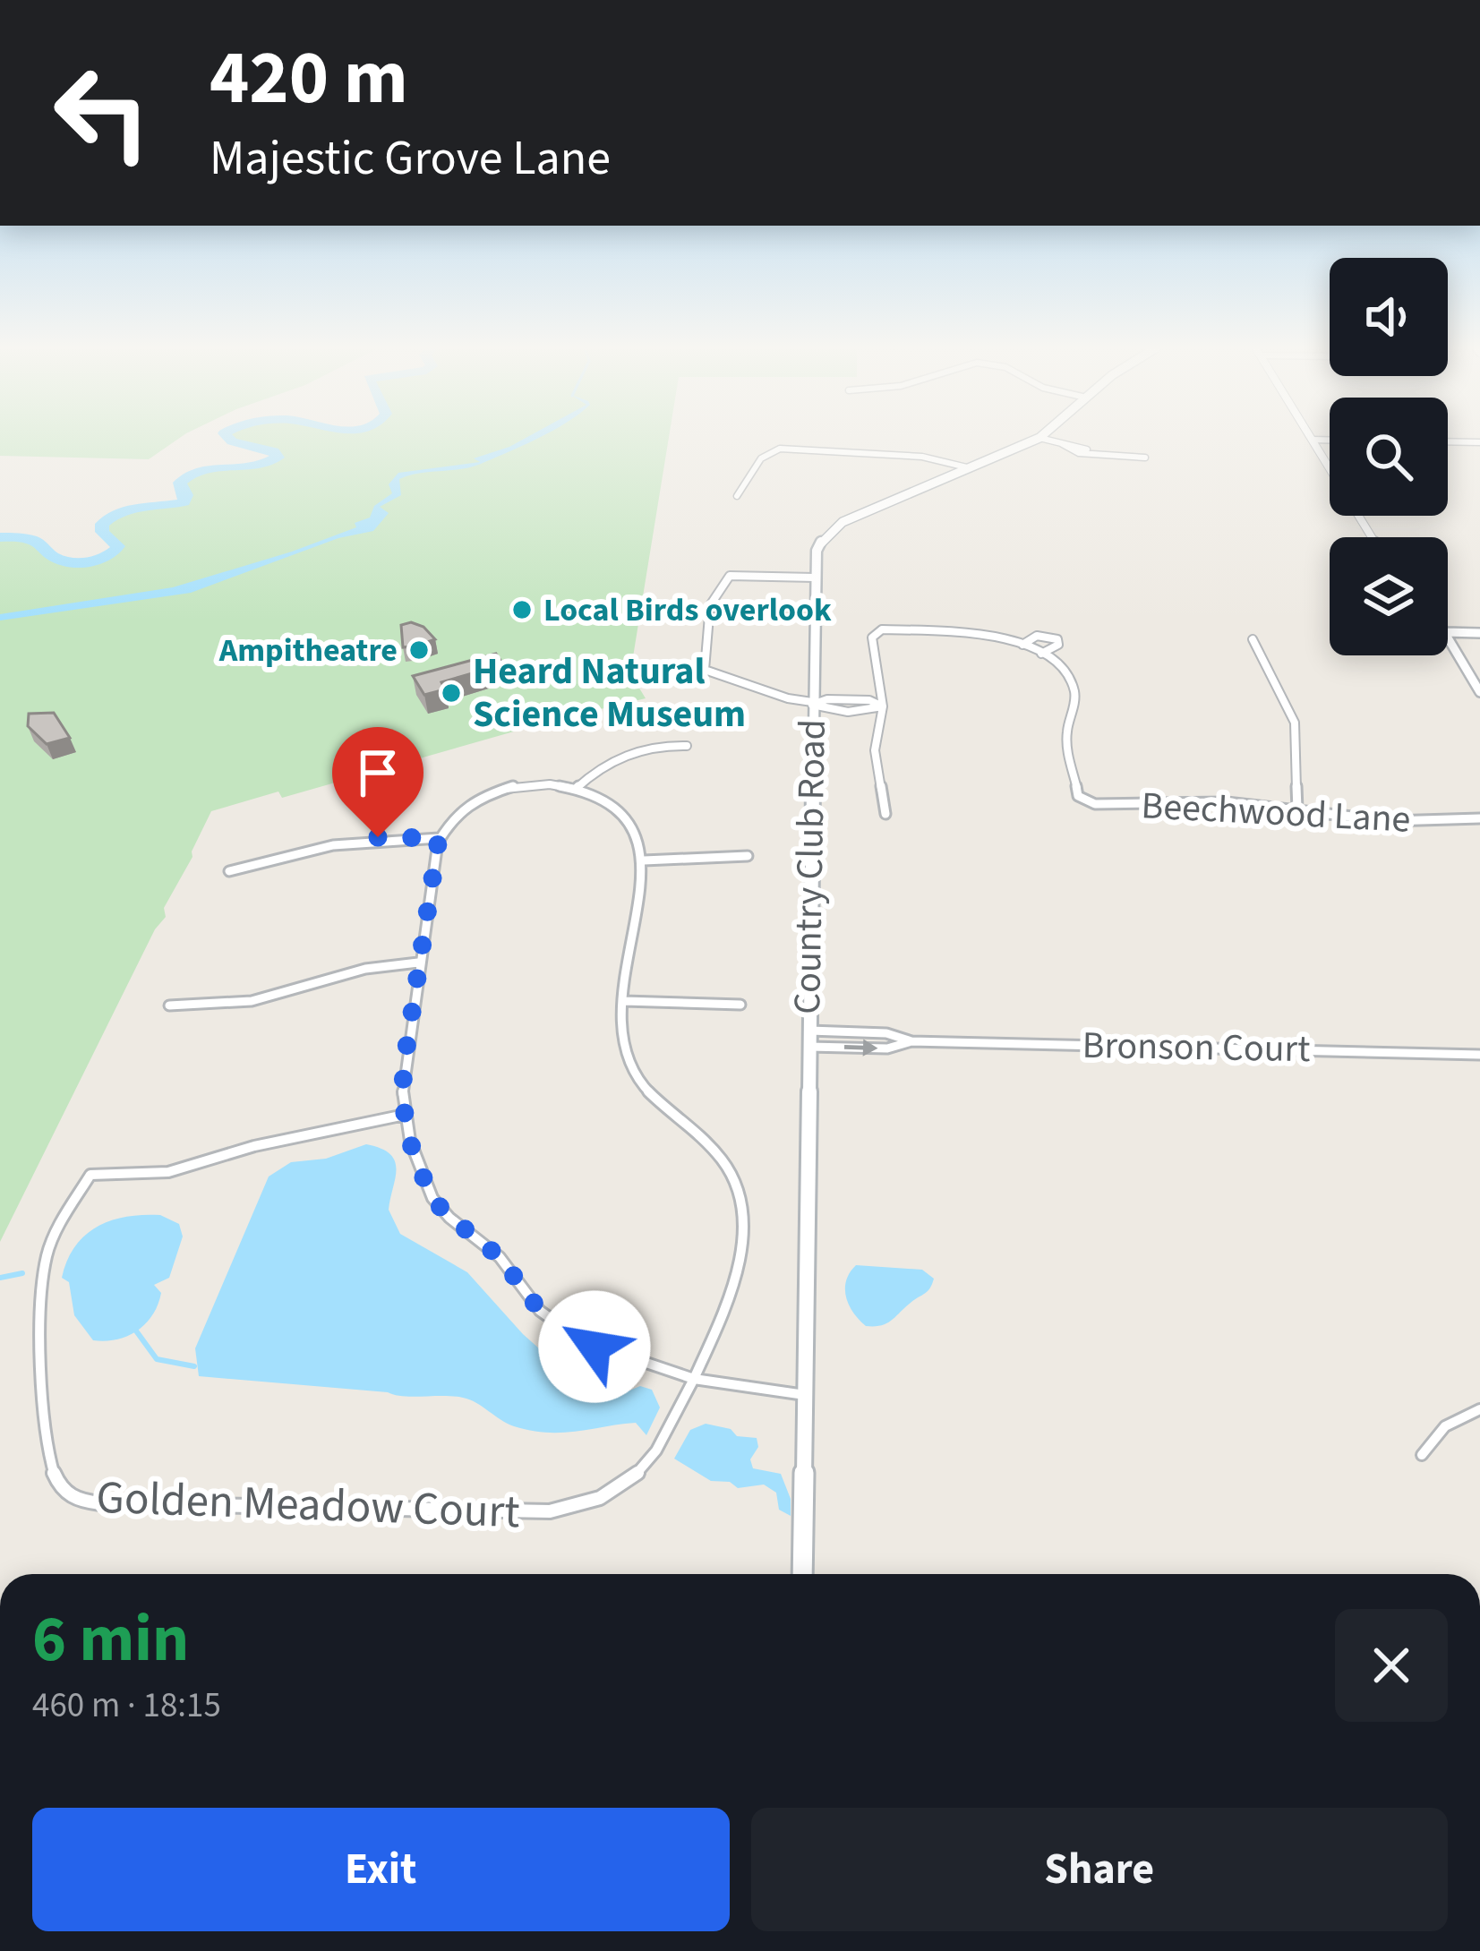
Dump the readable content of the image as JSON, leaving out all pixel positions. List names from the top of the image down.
{
  "streets": {
    "main road": ["Country Club Road"],
    "street": ["Beechwood Lane", "Bronson Court", "Golden Meadow Court"]
  },
  "crossings": [
    ["Country Club Road", "Bronson Court"]
  ],
  "places": ["Local Birds overlook", "Ampitheatre", "Heard Natural Science Museum"],
  "page": {
    "turn": ["420 m", "Majestic Grove Lane"],
    "heading": ["6 min", "460 m · 18:15"],
    "buttons": ["Exit", "Share"]
  }
}
